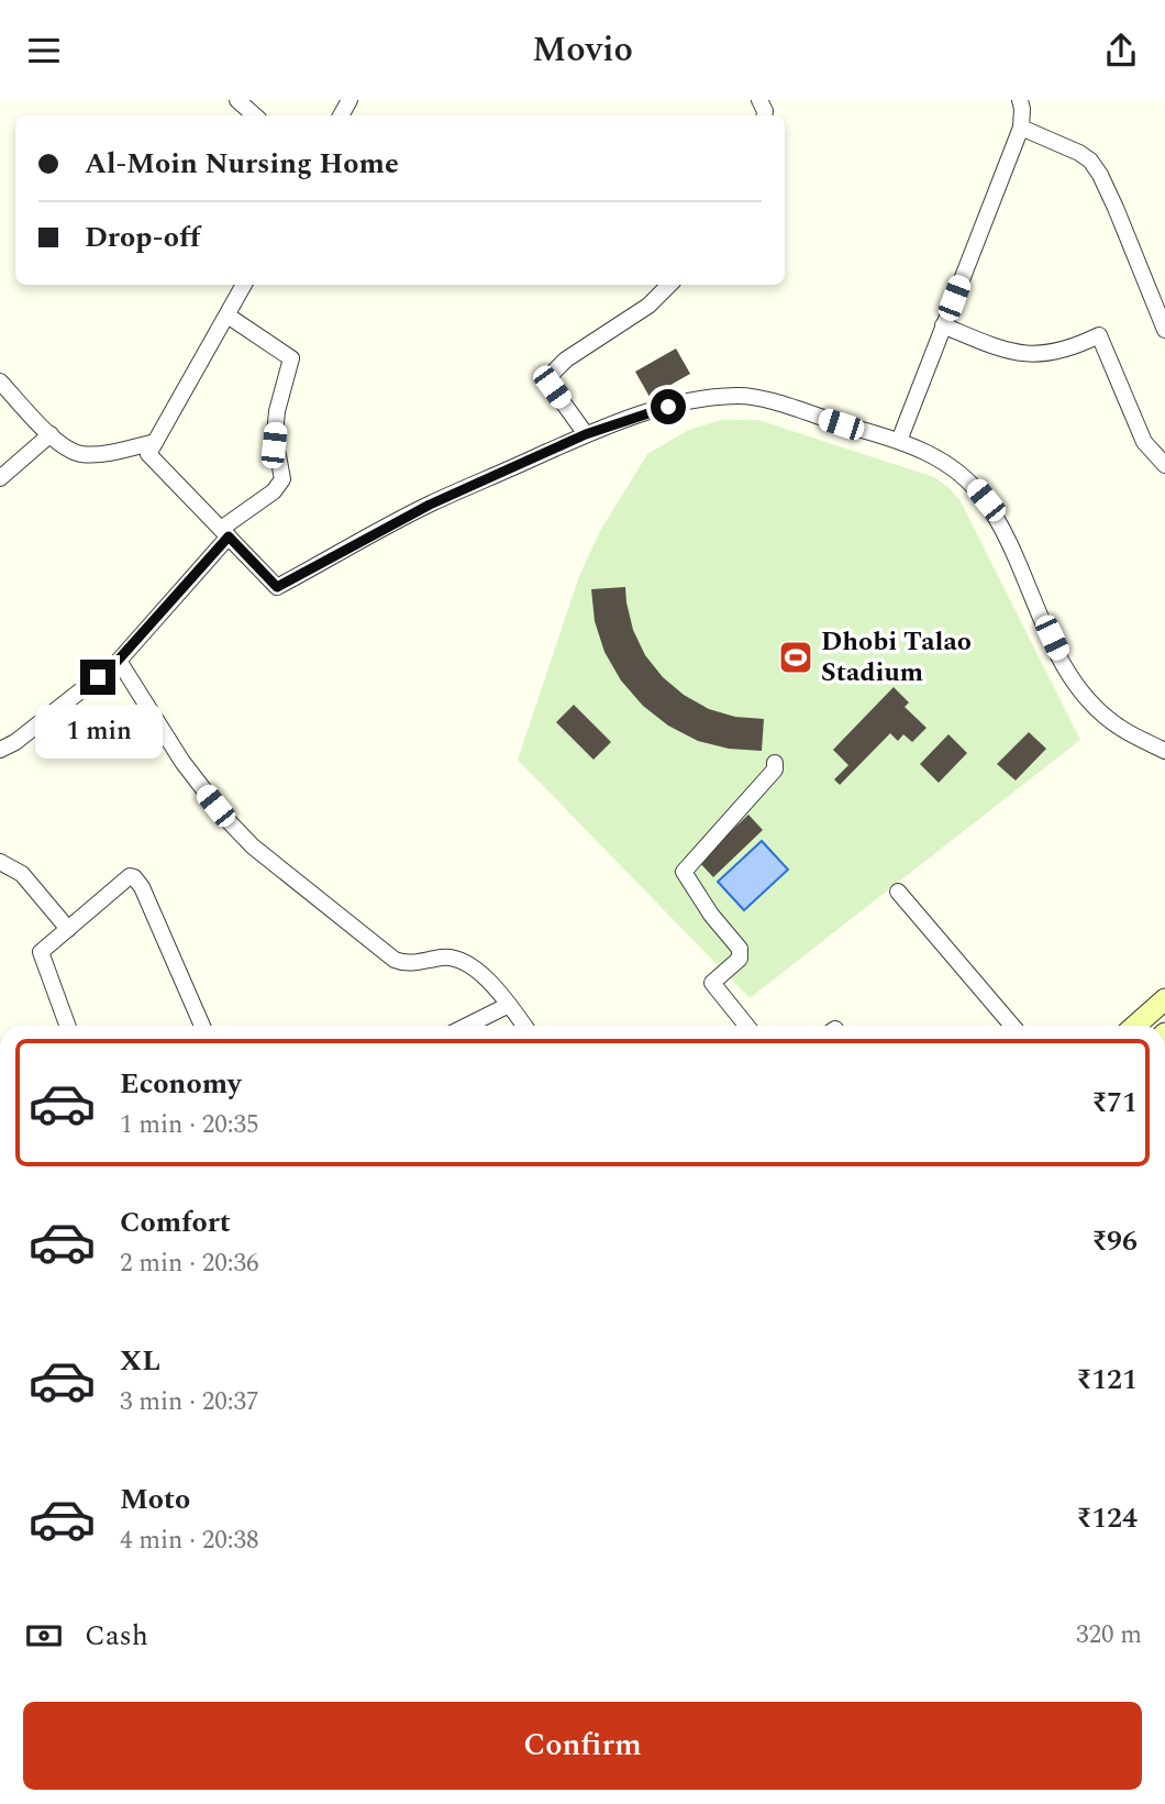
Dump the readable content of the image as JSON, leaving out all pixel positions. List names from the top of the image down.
{
  "places": {
    "sports": ["Dhobi Talao Stadium"]
  },
  "page": {
    "header": "Movio",
    "banner": ["Al-Moin Nursing Home", "Drop-off"],
    "bubble": "1 min",
    "list": [
      {
        "name": "Economy",
        "note": "1 min · 20:35",
        "value": "₹71"
      },
      {
        "name": "Comfort",
        "note": "2 min · 20:36",
        "value": "₹96"
      },
      {
        "name": "XL",
        "note": "3 min · 20:37",
        "value": "₹121"
      },
      {
        "name": "Moto",
        "note": "4 min · 20:38",
        "value": "₹124"
      }
    ],
    "pay": ["Cash", "320 m"],
    "buttons": "Confirm"
  }
}
